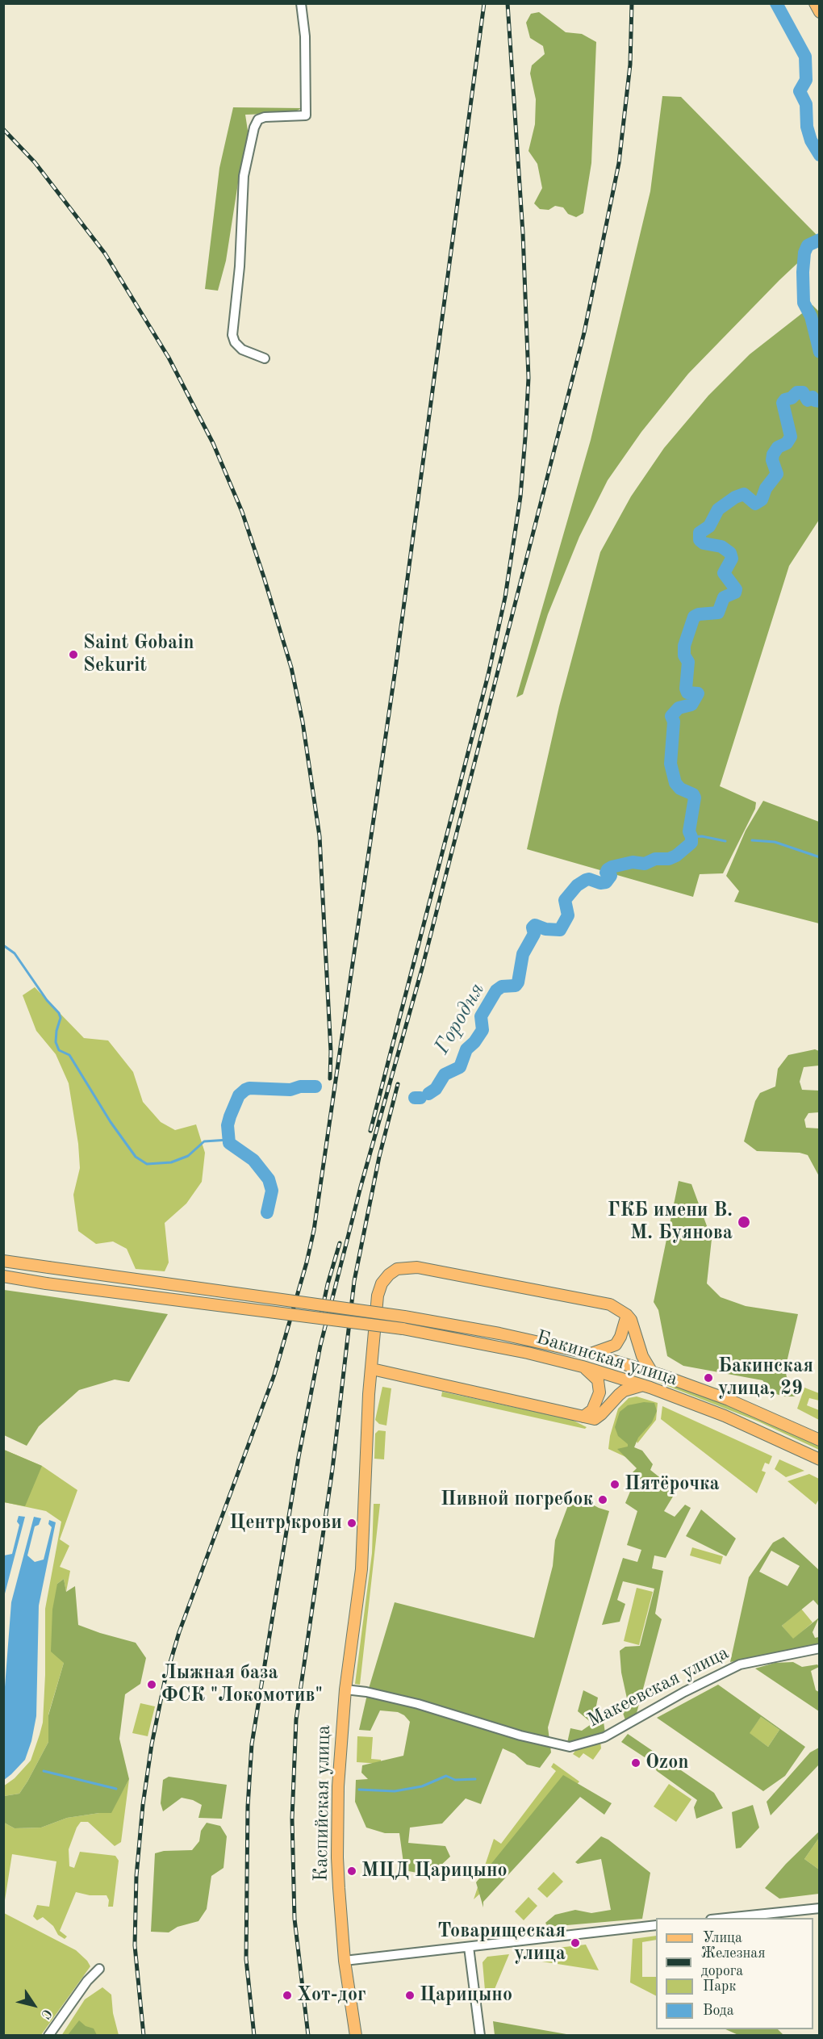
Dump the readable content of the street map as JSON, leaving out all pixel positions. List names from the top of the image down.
{
  "streets": {
    "main road": ["Бакинская улица", "Каспийская улица"],
    "street": ["Макеевская улица"]
  },
  "crossings": [
    ["Макеевская улица", "Каспийская улица"]
  ],
  "water": ["Городня"],
  "places": [
    "Saint Gobain Sekurit",
    "ГКБ имени В. М. Буянова",
    "Бакинская улица, 29",
    "Пятёрочка",
    "Пивной погребок",
    "Центр крови",
    "Лыжная база ФСК \"Локомотив\"",
    "Ozon",
    "МЦД Царицыно",
    "Товарищеская улица",
    "Хот-дог",
    "Царицыно"
  ],
  "legend": [
    "Улица",
    "Железная дорога",
    "Парк",
    "Вода"
  ],
  "north": "bottom right"
}
